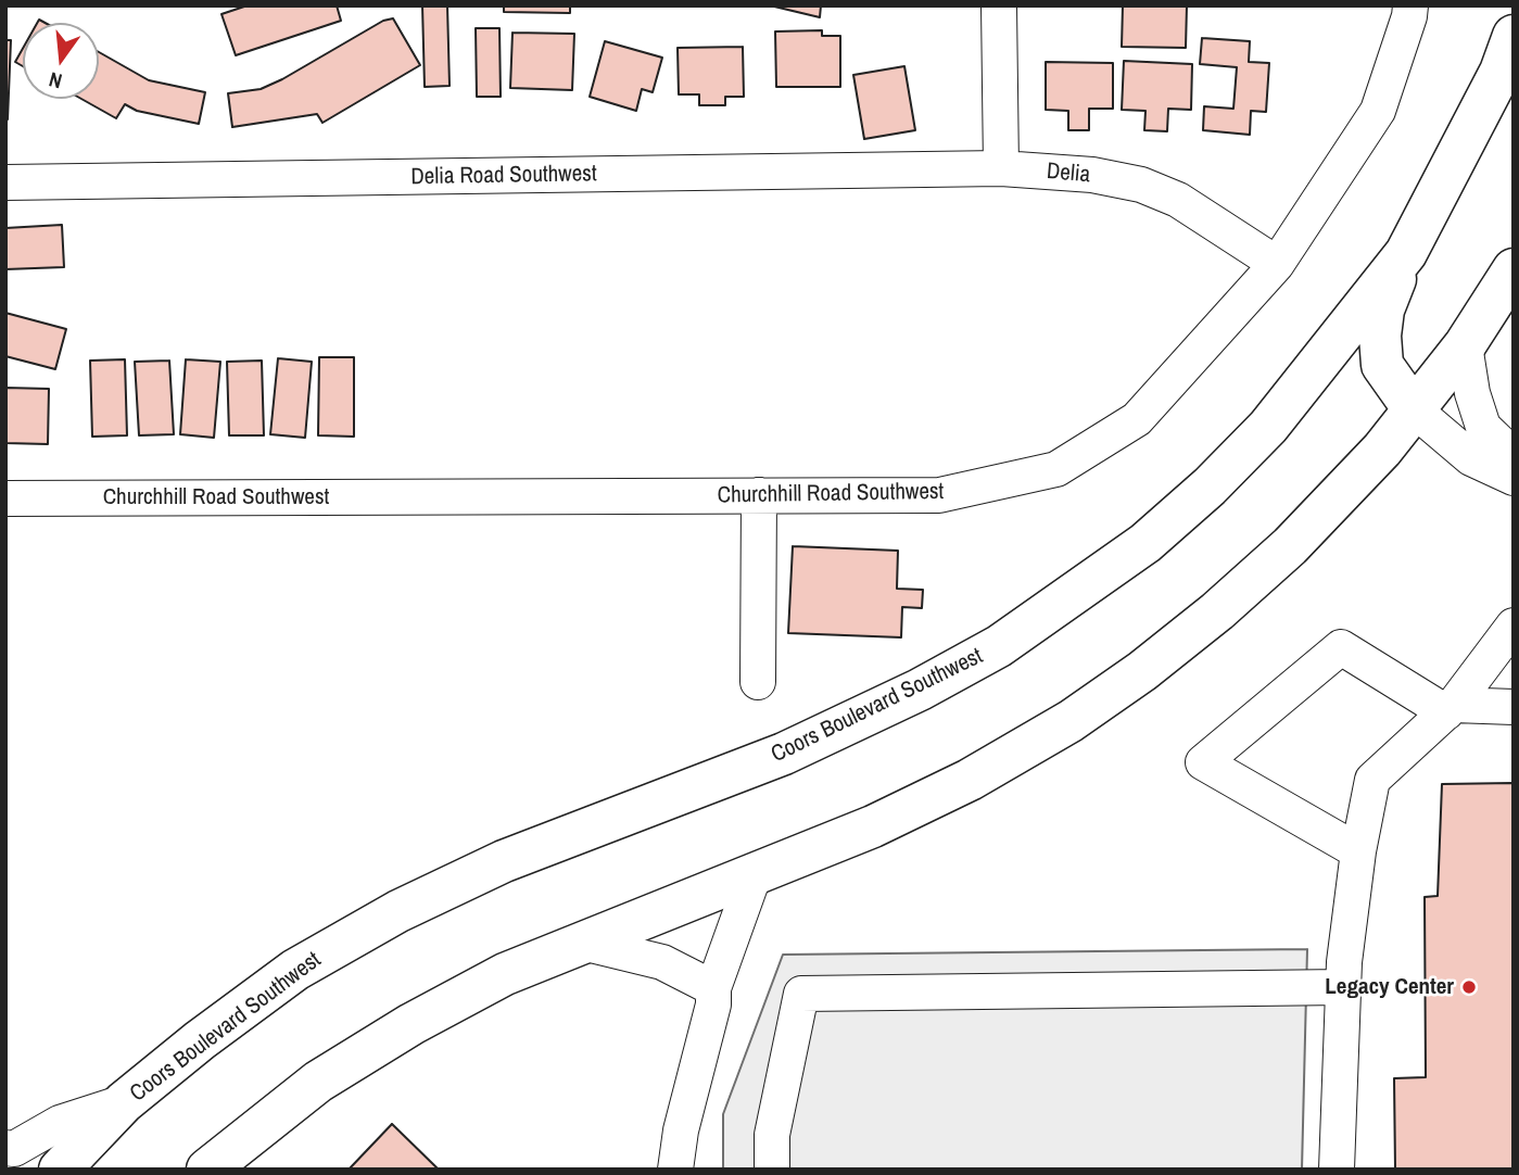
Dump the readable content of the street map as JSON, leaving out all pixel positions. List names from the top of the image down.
{
  "streets": {
    "main road": ["Coors Boulevard Southwest"],
    "street": ["Delia", "Delia Road Southwest", "Churchhill Road Southwest"]
  },
  "crossings": [
    ["Delia", "Delia Road Southwest"],
    ["Delia", "Churchhill Road Southwest"]
  ],
  "places": ["Legacy Center"],
  "north": "bottom"
}
